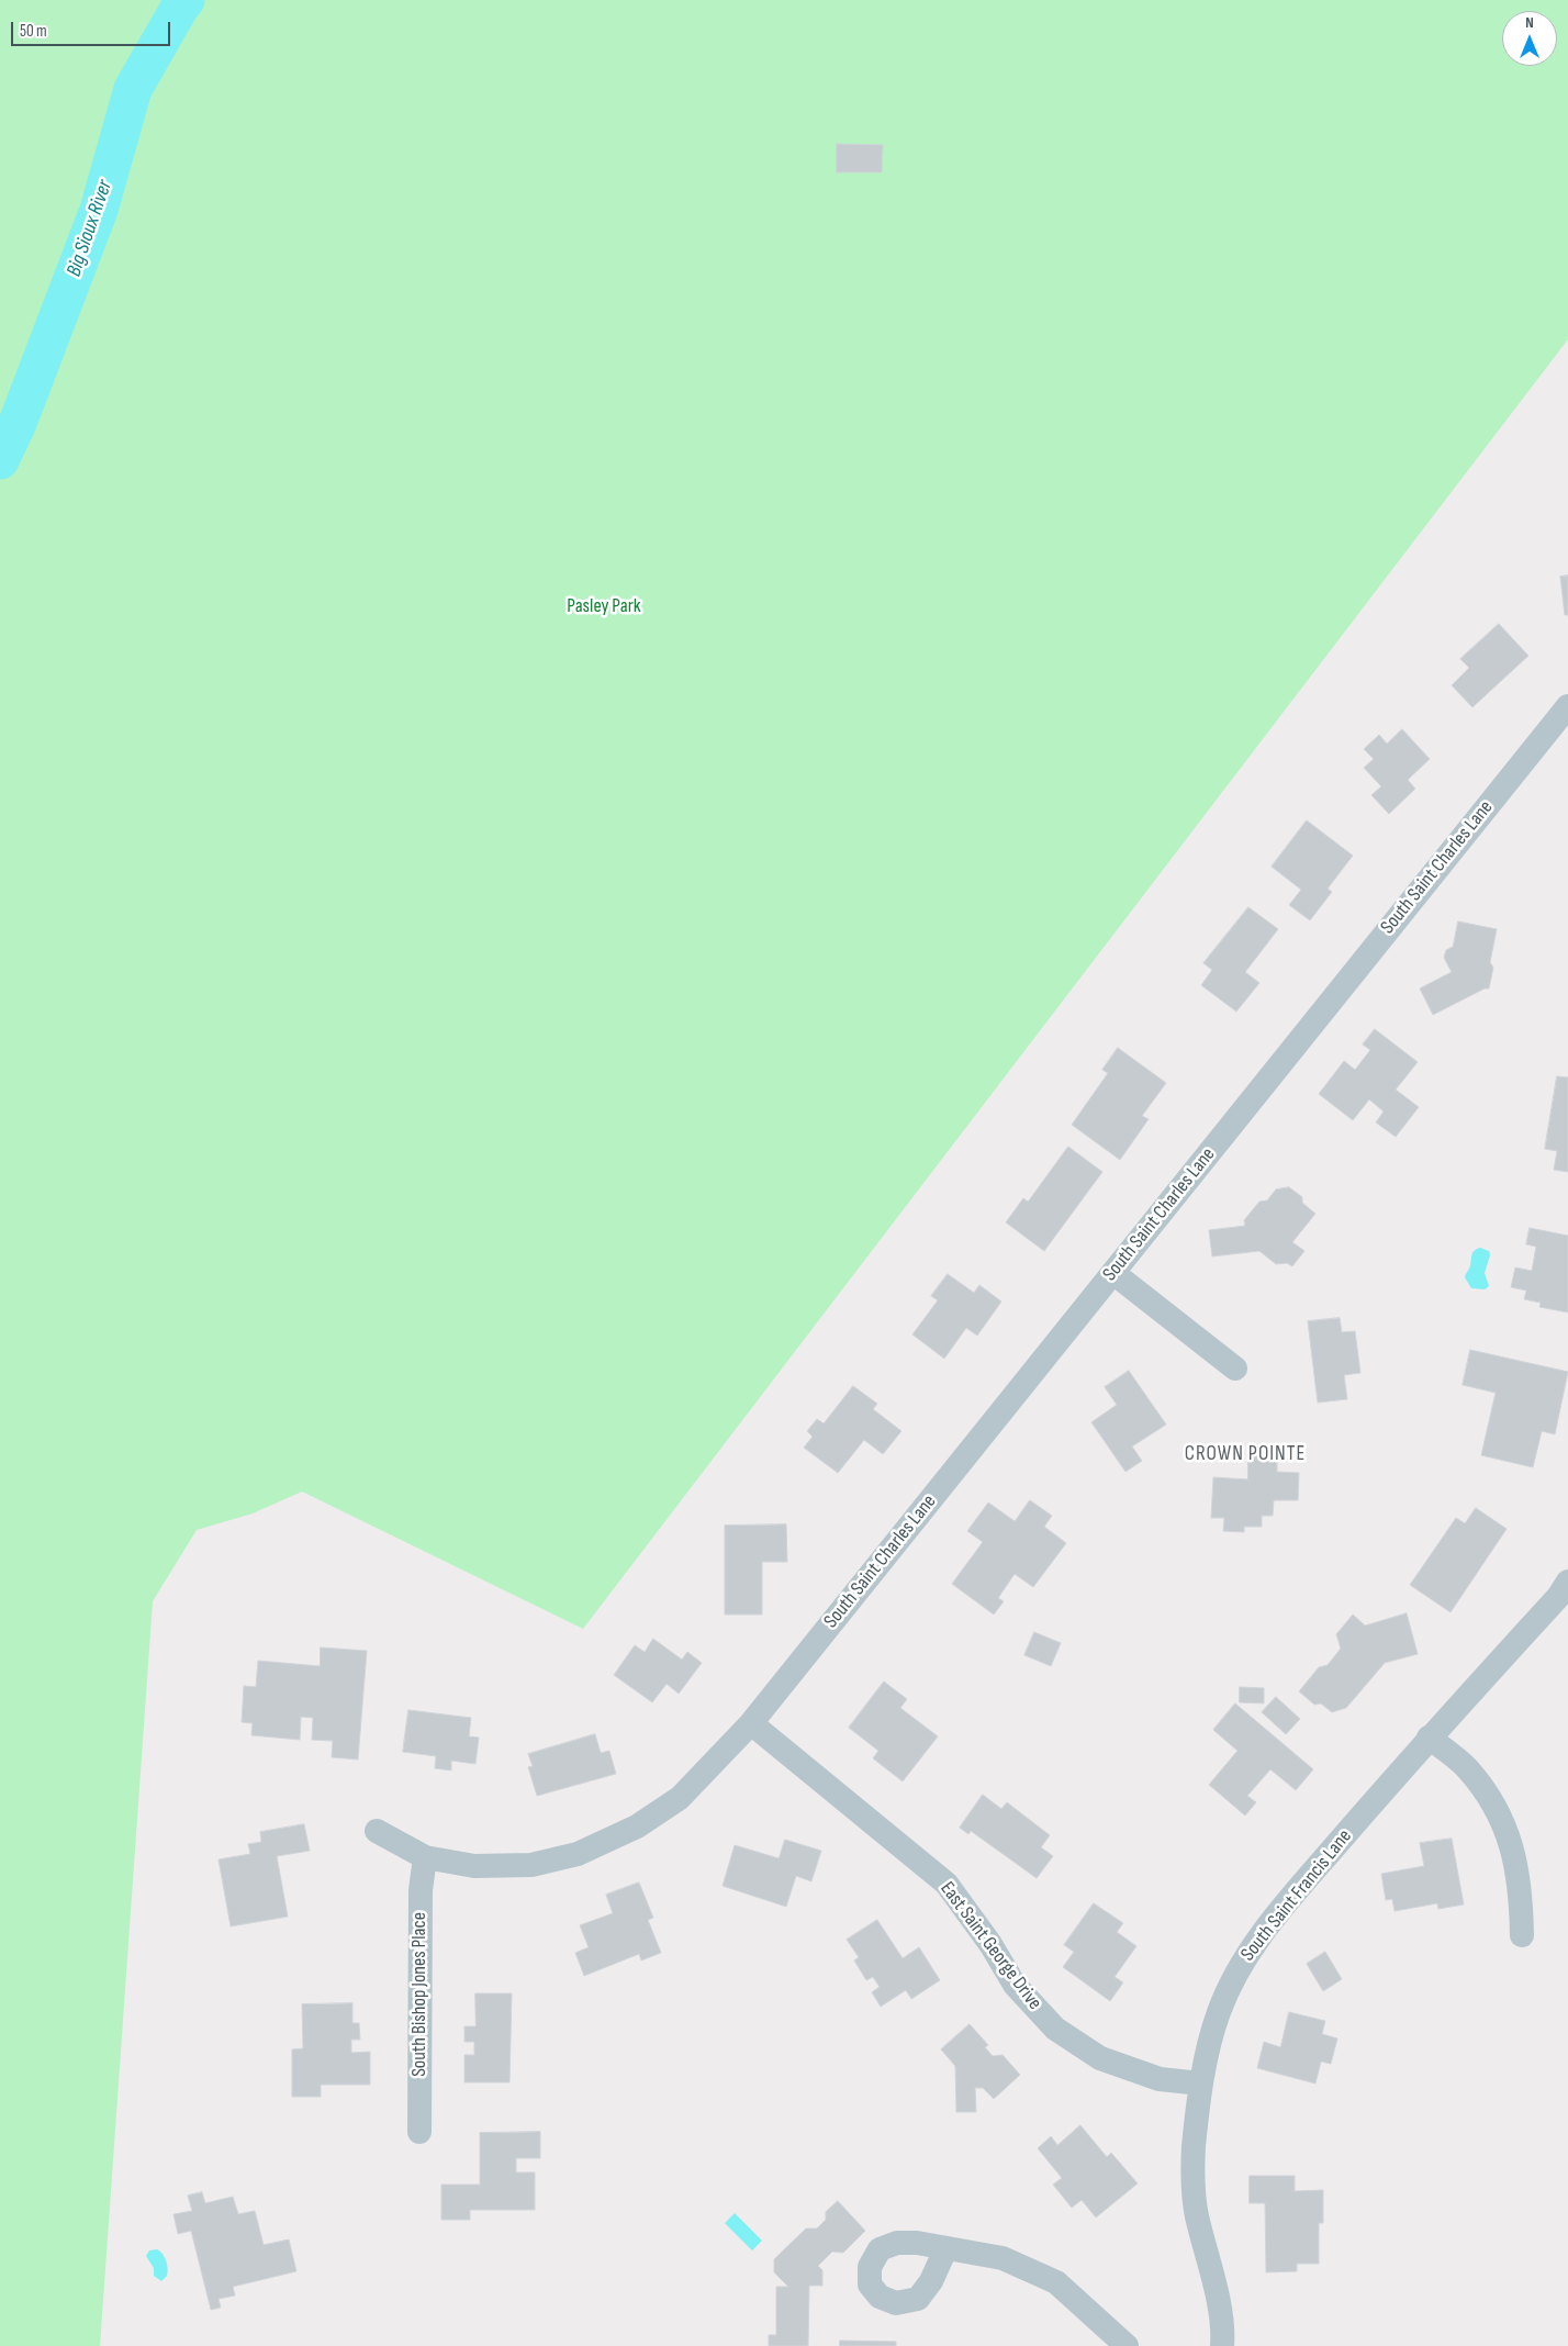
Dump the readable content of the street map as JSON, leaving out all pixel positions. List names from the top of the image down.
{
  "streets": {
    "street": [
      "South Saint Charles Lane",
      "South Saint Francis Lane",
      "East Saint George Drive",
      "South Bishop Jones Place"
    ]
  },
  "crossings": [
    ["South Saint Charles Lane", "East Saint George Drive"],
    ["South Saint Charles Lane", "South Bishop Jones Place"],
    ["South Saint Francis Lane", "East Saint George Drive"]
  ],
  "districts": ["CROWN POINTE"],
  "water": ["Big Sioux River"],
  "parks": ["Pasley Park"],
  "scale_bar": "50 m",
  "north": "top"
}
